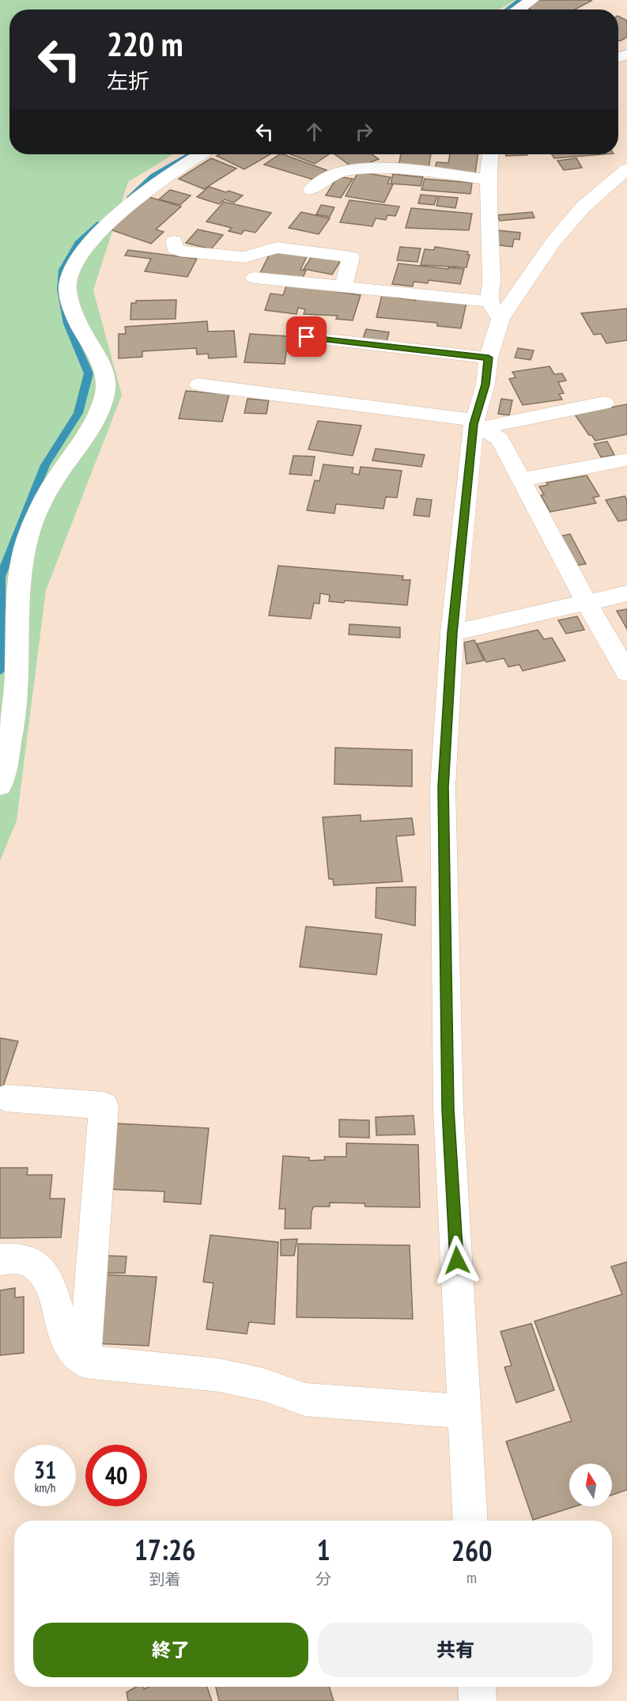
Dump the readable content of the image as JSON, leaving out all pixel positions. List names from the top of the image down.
{
  "north": "top",
  "page": {
    "turn": ["220 m", "左折"],
    "speed": "31 km/h",
    "limit": "40",
    "eta": [
      "17:26",
      "到着",
      "1",
      "分",
      "260",
      "m"
    ],
    "buttons": ["終了", "共有"]
  }
}
